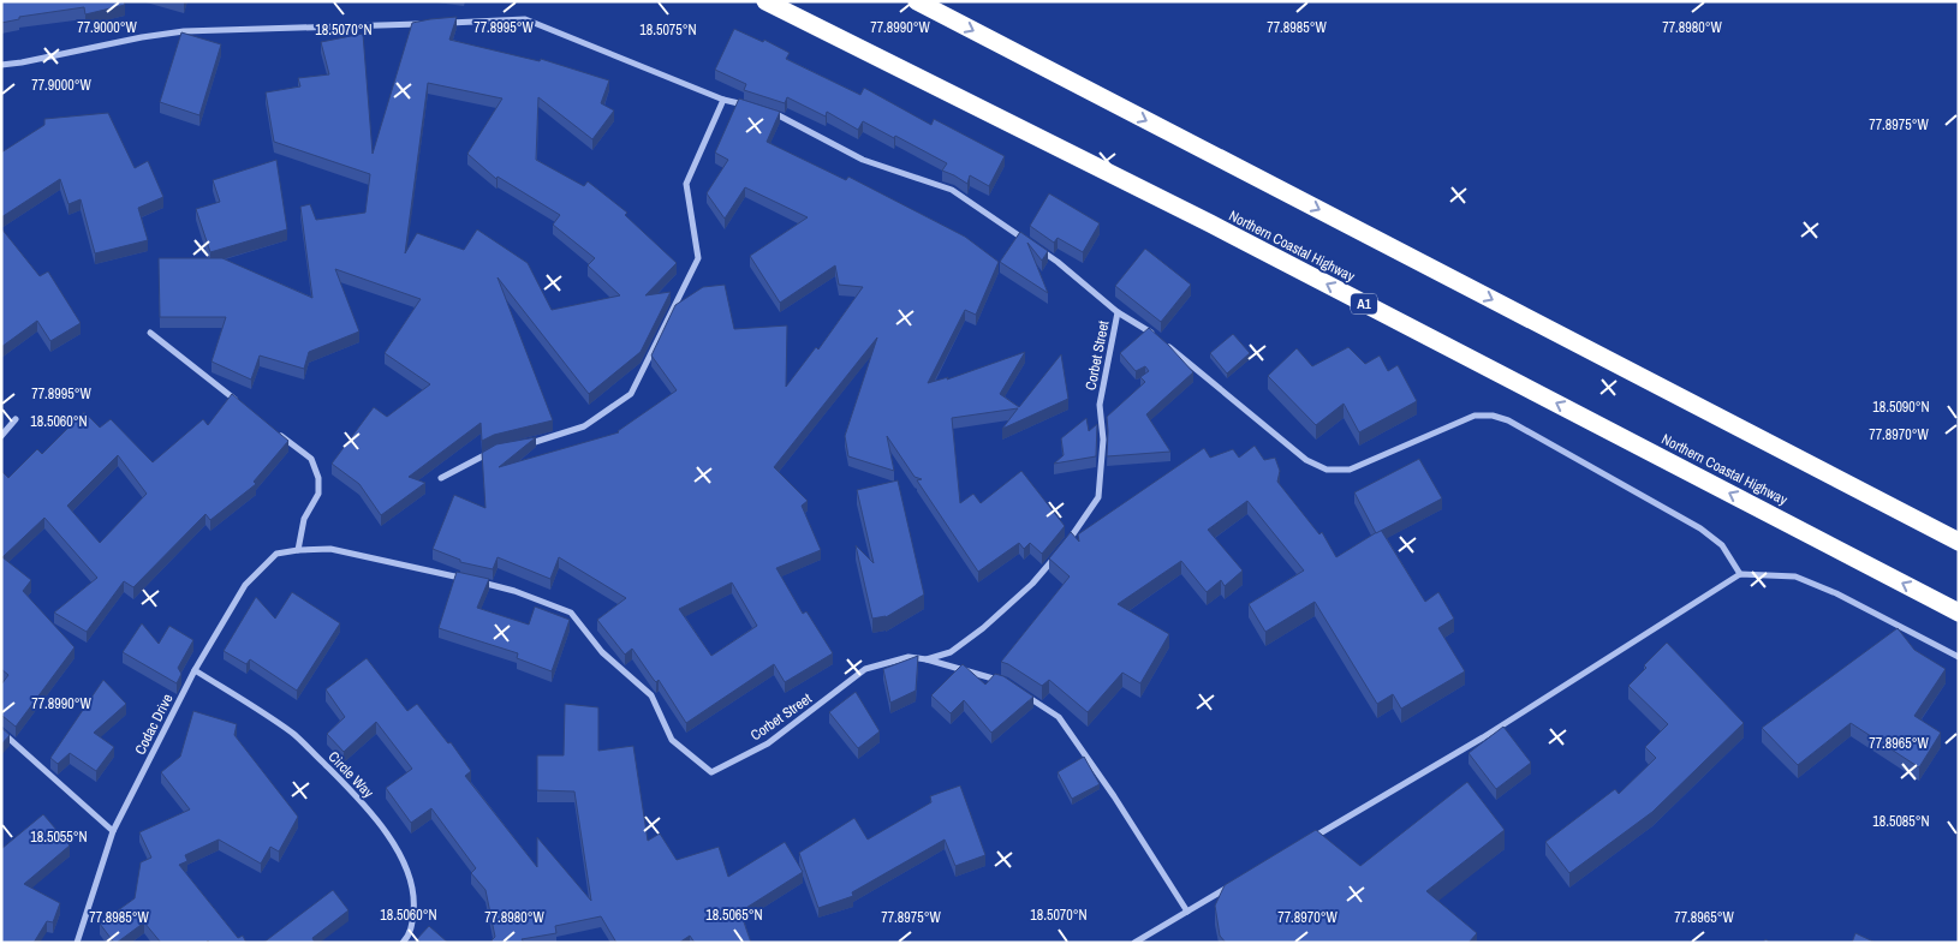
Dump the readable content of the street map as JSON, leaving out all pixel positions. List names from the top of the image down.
{
  "streets": {
    "highway": ["Northern Coastal Highway", "A1"],
    "street": ["Corbet Street", "Codac Drive", "Circle Way"]
  },
  "crossings": [
    ["Codac Drive", "Circle Way"]
  ],
  "coordinates": [
    "77.9000°W",
    "77.8995°W",
    "77.8990°W",
    "77.8985°W",
    "77.8980°W",
    "18.5075°N",
    "18.5070°N",
    "77.8975°W",
    "18.5090°N",
    "18.5060°N",
    "77.8970°W",
    "77.8965°W",
    "18.5085°N",
    "18.5055°N",
    "18.5065°N"
  ]
}
